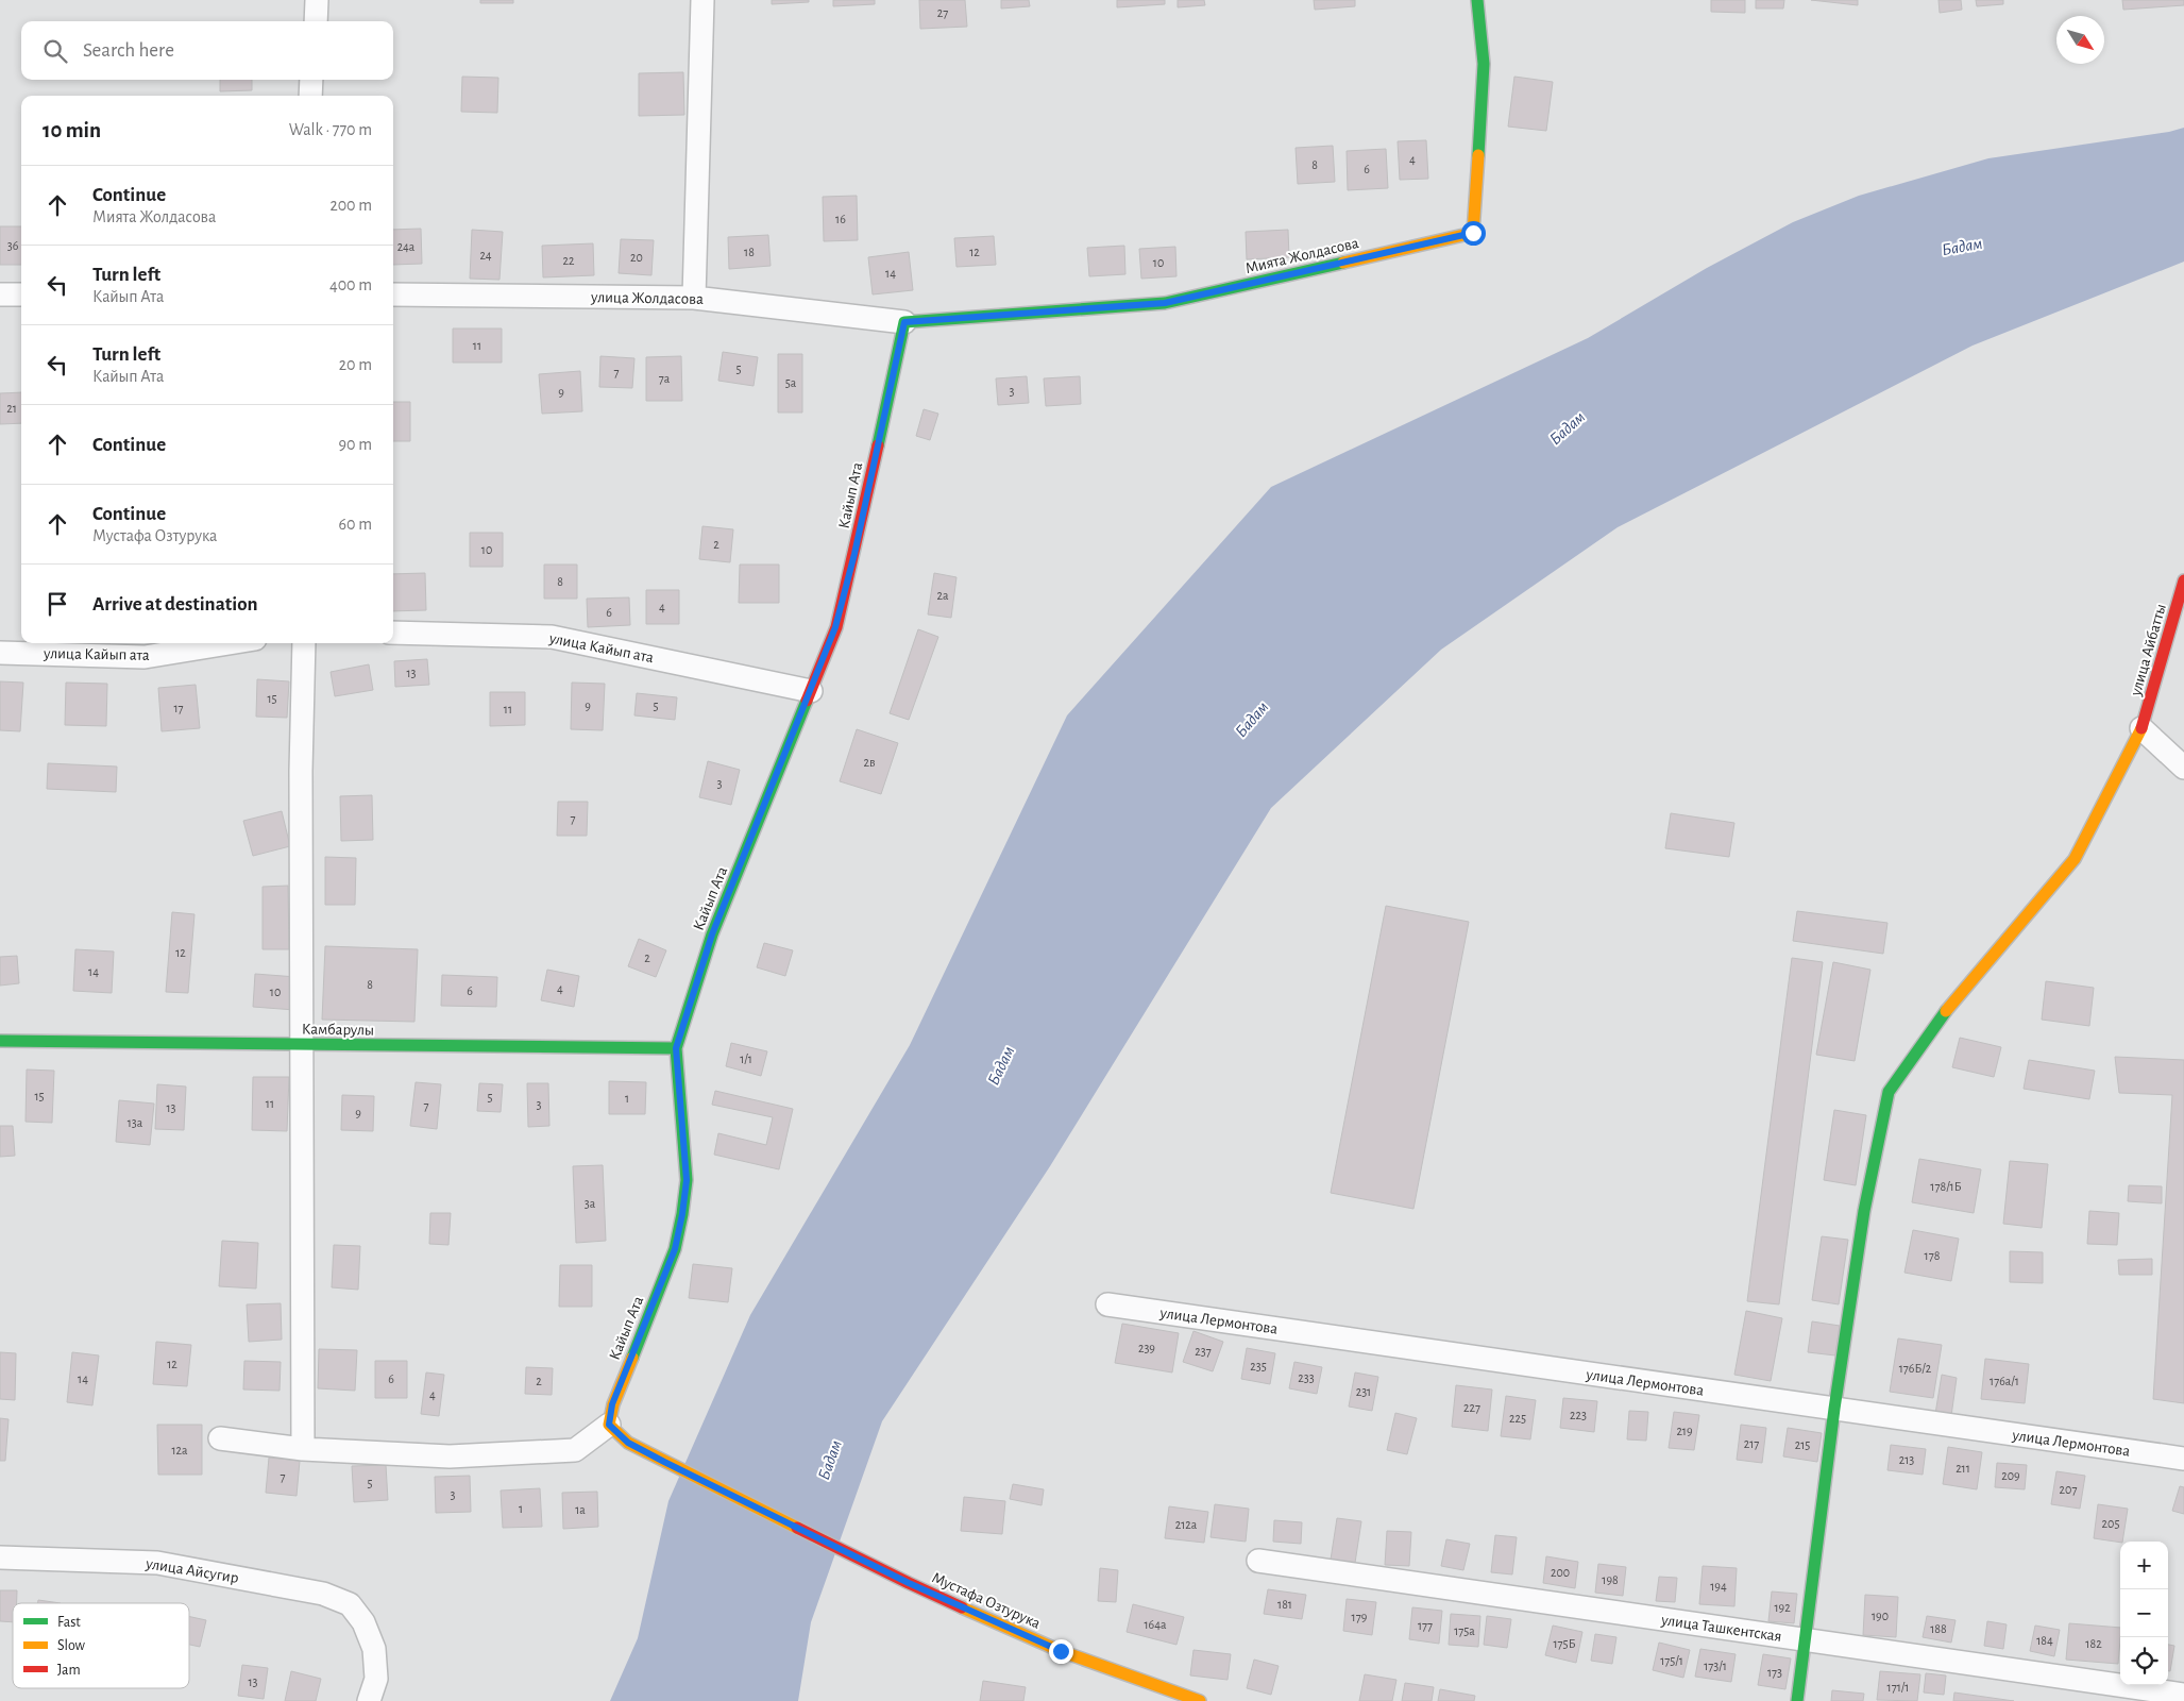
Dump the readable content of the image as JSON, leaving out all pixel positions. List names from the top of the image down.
{
  "streets": {
    "street": [
      "Мията Жолдасова",
      "улица Жолдасова",
      "Кайып Ата",
      "улица Кайып ата",
      "улица Айбатты",
      "Камбарулы",
      "улица Лермонтова",
      "улица Айсугир",
      "Мустафа Озтурука",
      "улица Ташкентская"
    ]
  },
  "crossings": [
    ["Мията Жолдасова", "улица Жолдасова"],
    ["Мията Жолдасова", "Кайып Ата"],
    ["улица Жолдасова", "Кайып Ата"],
    ["Кайып Ата", "улица Кайып ата"],
    ["Кайып Ата", "Камбарулы"],
    ["Кайып Ата", "Мустафа Озтурука"],
    ["улица Айбатты", "улица Лермонтова"],
    ["улица Айбатты", "улица Ташкентская"]
  ],
  "water": ["Бадам"],
  "house_numbers": [
    "27",
    "4",
    "8",
    "6",
    "16",
    "36",
    "24а",
    "18",
    "12",
    "24",
    "20",
    "22",
    "10",
    "14",
    "11",
    "5",
    "7",
    "7а",
    "5а",
    "3",
    "9",
    "21",
    "2",
    "10",
    "8",
    "2а",
    "4",
    "6",
    "13",
    "15",
    "9",
    "5",
    "17",
    "11",
    "2в",
    "3",
    "7",
    "12",
    "2",
    "14",
    "8",
    "4",
    "6",
    "10",
    "1/1",
    "15",
    "5",
    "1",
    "11",
    "3",
    "7",
    "13",
    "9",
    "13а",
    "178/1Б",
    "3а",
    "178",
    "239",
    "237",
    "12",
    "235",
    "176Б/2",
    "233",
    "14",
    "6",
    "2",
    "176а/1",
    "231",
    "4",
    "227",
    "223",
    "225",
    "219",
    "217",
    "215",
    "12а",
    "213",
    "211",
    "209",
    "7",
    "5",
    "207",
    "3",
    "1",
    "1а",
    "205",
    "212а",
    "200",
    "198",
    "194",
    "181",
    "192",
    "190",
    "179",
    "164а",
    "177",
    "188",
    "175а",
    "184",
    "175Б",
    "182",
    "175/1",
    "173/1",
    "173",
    "13",
    "171/1"
  ],
  "legend": ["Fast", "Slow", "Jam"],
  "north": "bottom right",
  "page": {
    "search": "Search here",
    "heading": ["10 min", "Walk · 770 m"],
    "list": [
      ["Continue", "Мията Жолдасова", "200 m"],
      ["Turn left", "Кайып Ата", "400 m"],
      ["Turn left", "Кайып Ата", "20 m"],
      ["Continue", "90 m"],
      ["Continue", "Мустафа Озтурука", "60 m"],
      "Arrive at destination"
    ],
    "map_buttons": ["+", "−"]
  }
}
